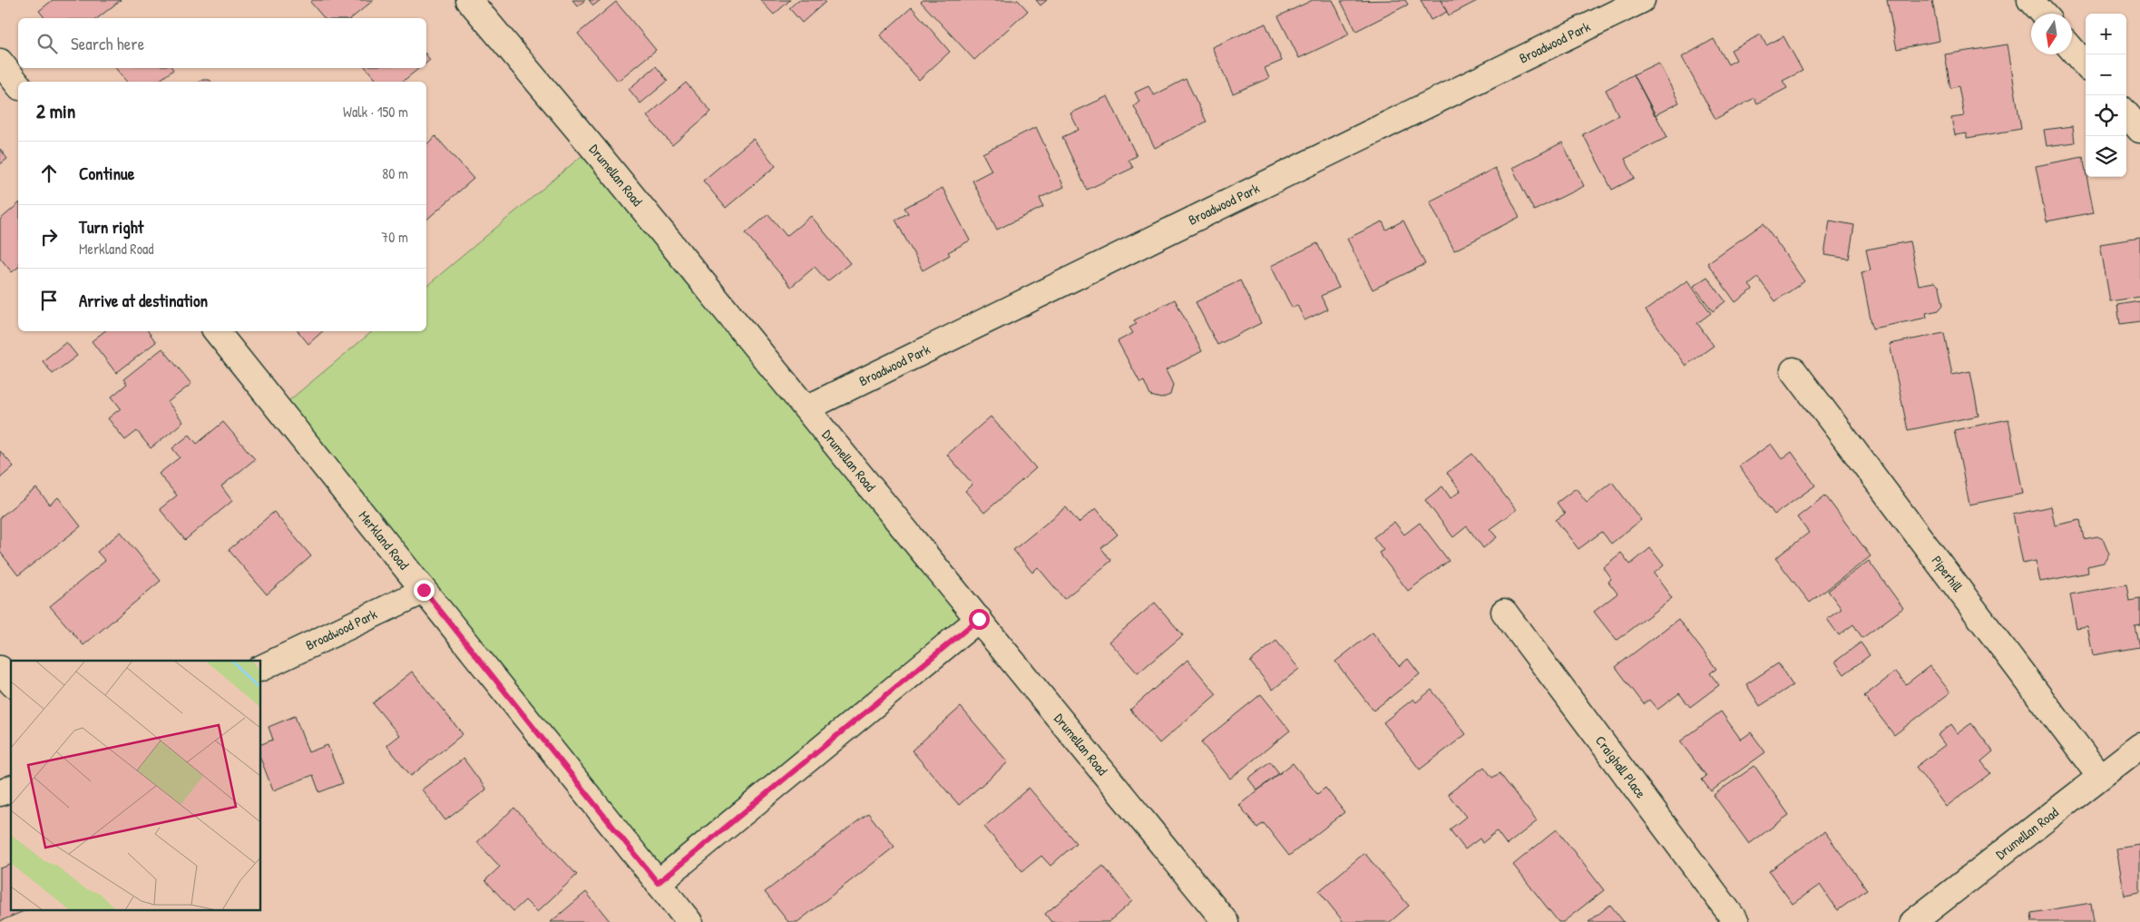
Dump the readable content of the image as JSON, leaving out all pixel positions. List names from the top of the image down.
{
  "streets": {
    "street": [
      "Broadwood Park",
      "Drumellan Road",
      "Merkland Road",
      "Piperhill",
      "Craighall Place"
    ]
  },
  "crossings": [
    ["Broadwood Park", "Drumellan Road"],
    ["Broadwood Park", "Merkland Road"],
    ["Drumellan Road", "Piperhill"]
  ],
  "north": "bottom",
  "page": {
    "map_buttons": ["+", "−"],
    "search": "Search here",
    "heading": ["2 min", "Walk · 150 m"],
    "list": [
      ["Continue", "80 m"],
      ["Turn right", "Merkland Road", "70 m"],
      "Arrive at destination"
    ]
  }
}
